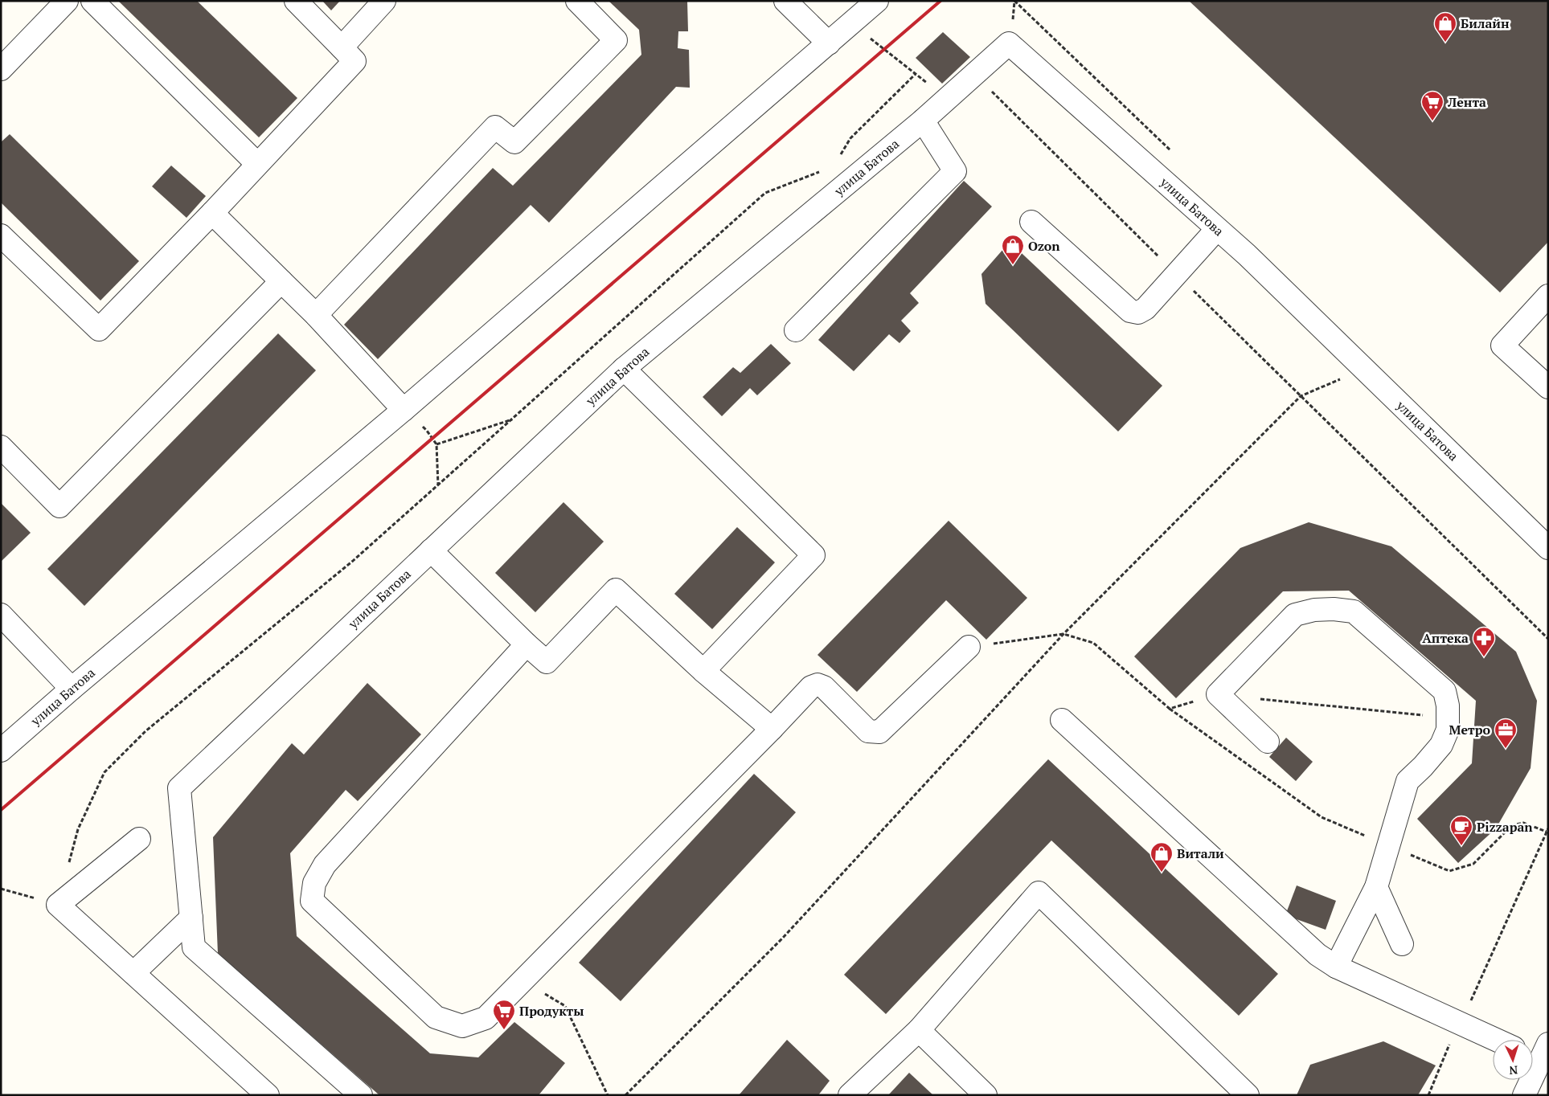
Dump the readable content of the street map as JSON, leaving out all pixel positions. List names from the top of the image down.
{
  "streets": {
    "street": ["улица Батова"]
  },
  "places": {
    "shop": ["Билайн", "Ozon", "Витали"],
    "supermarket": ["Лента", "Продукты"],
    "pharmacy": ["Аптека"],
    "office": ["Метро"],
    "cafe": ["Pizzapan"]
  },
  "north": "bottom"
}
